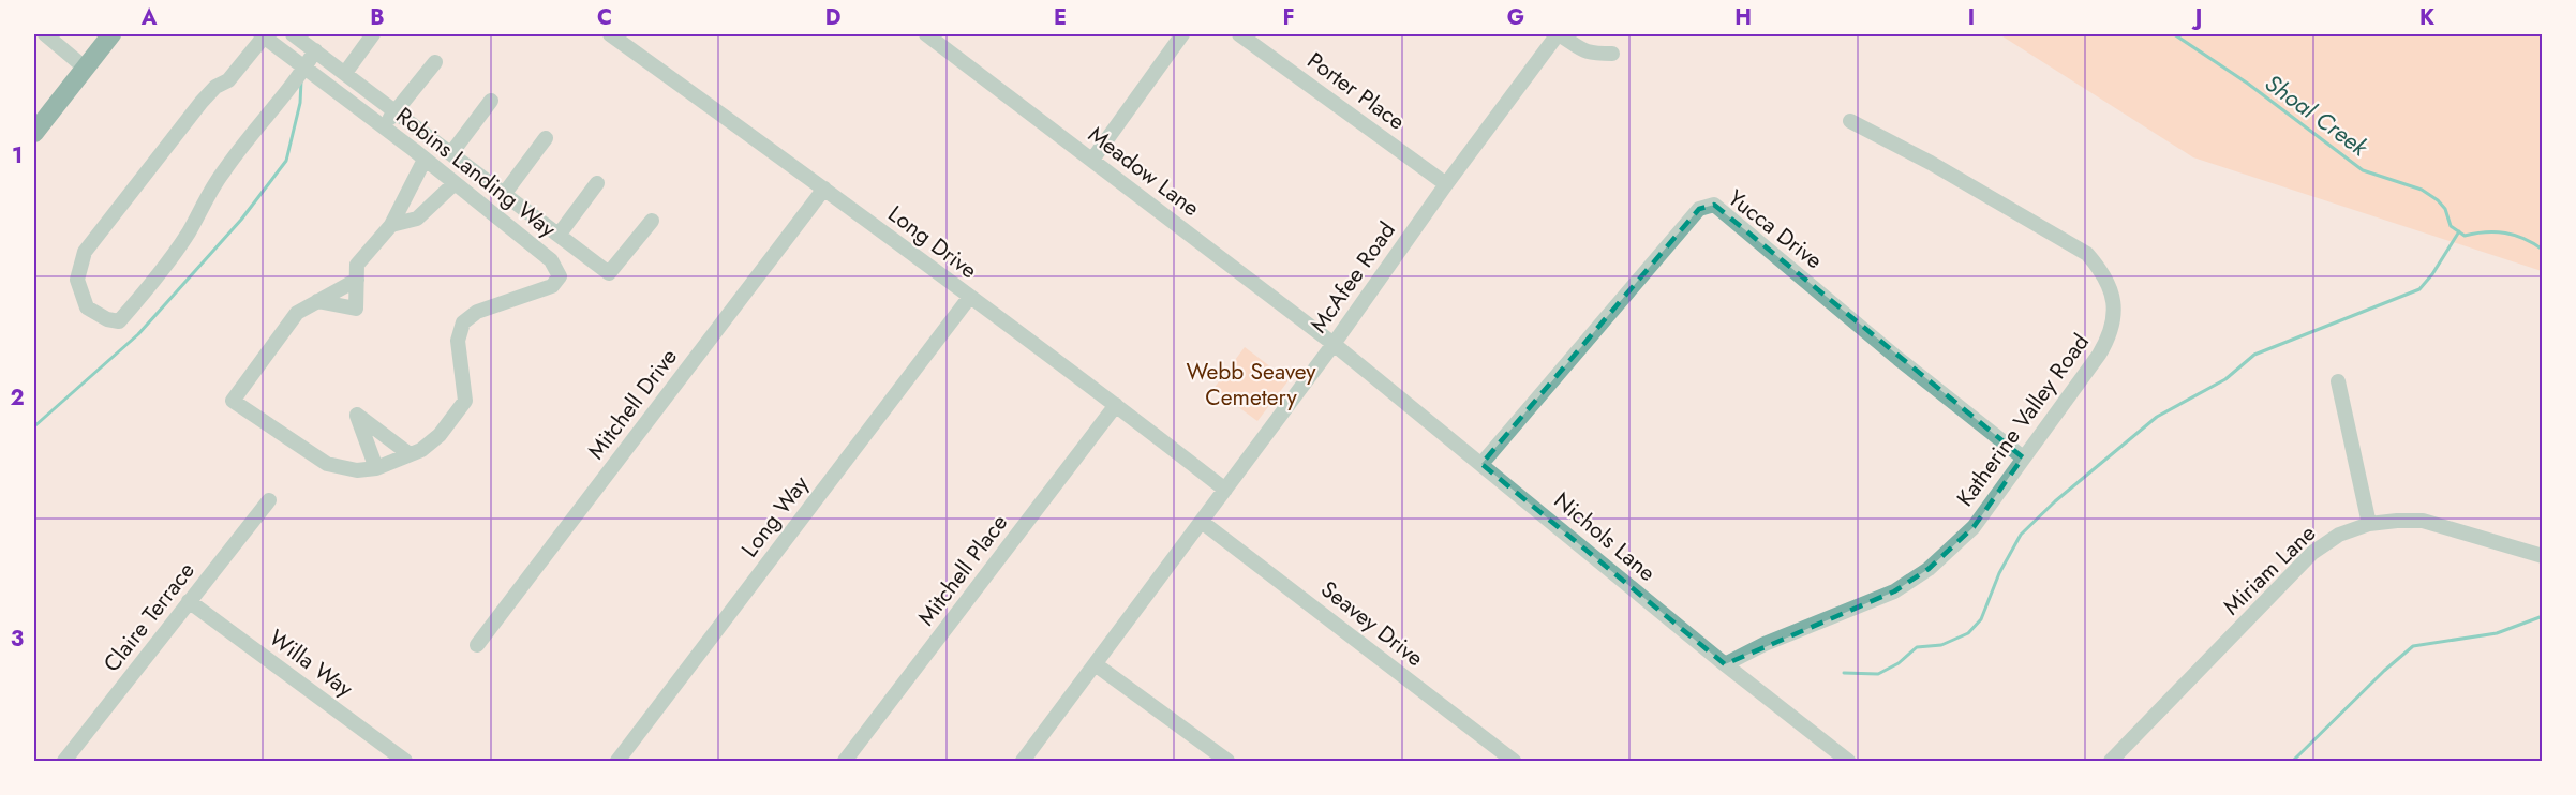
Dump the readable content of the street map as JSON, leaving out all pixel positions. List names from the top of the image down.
{
  "streets": {
    "street": [
      "Porter Place",
      "Meadow Lane",
      "Robins Landing Way",
      "Yucca Drive",
      "Long Drive",
      "McAfee Road",
      "Mitchell Drive",
      "Katherine Valley Road",
      "Long Way",
      "Nichols Lane",
      "Mitchell Place",
      "Miriam Lane",
      "Claire Terrace",
      "Seavey Drive",
      "Willa Way"
    ]
  },
  "crossings": [
    ["Porter Place", "McAfee Road"],
    ["Meadow Lane", "McAfee Road"],
    ["Meadow Lane", "Nichols Lane"],
    ["Yucca Drive", "Katherine Valley Road"],
    ["Yucca Drive", "Nichols Lane"],
    ["Long Drive", "McAfee Road"],
    ["Long Drive", "Mitchell Drive"],
    ["Long Drive", "Long Way"],
    ["Long Drive", "Mitchell Place"],
    ["McAfee Road", "Nichols Lane"],
    ["McAfee Road", "Seavey Drive"],
    ["Katherine Valley Road", "Nichols Lane"],
    ["Claire Terrace", "Willa Way"]
  ],
  "water": ["Shoal Creek"],
  "parks": ["Webb Seavey Cemetery"],
  "grid": {
    "columns": [
      "A",
      "B",
      "C",
      "D",
      "E",
      "F",
      "G",
      "H",
      "I",
      "J",
      "K"
    ],
    "rows": ["1", "2", "3"]
  }
}
